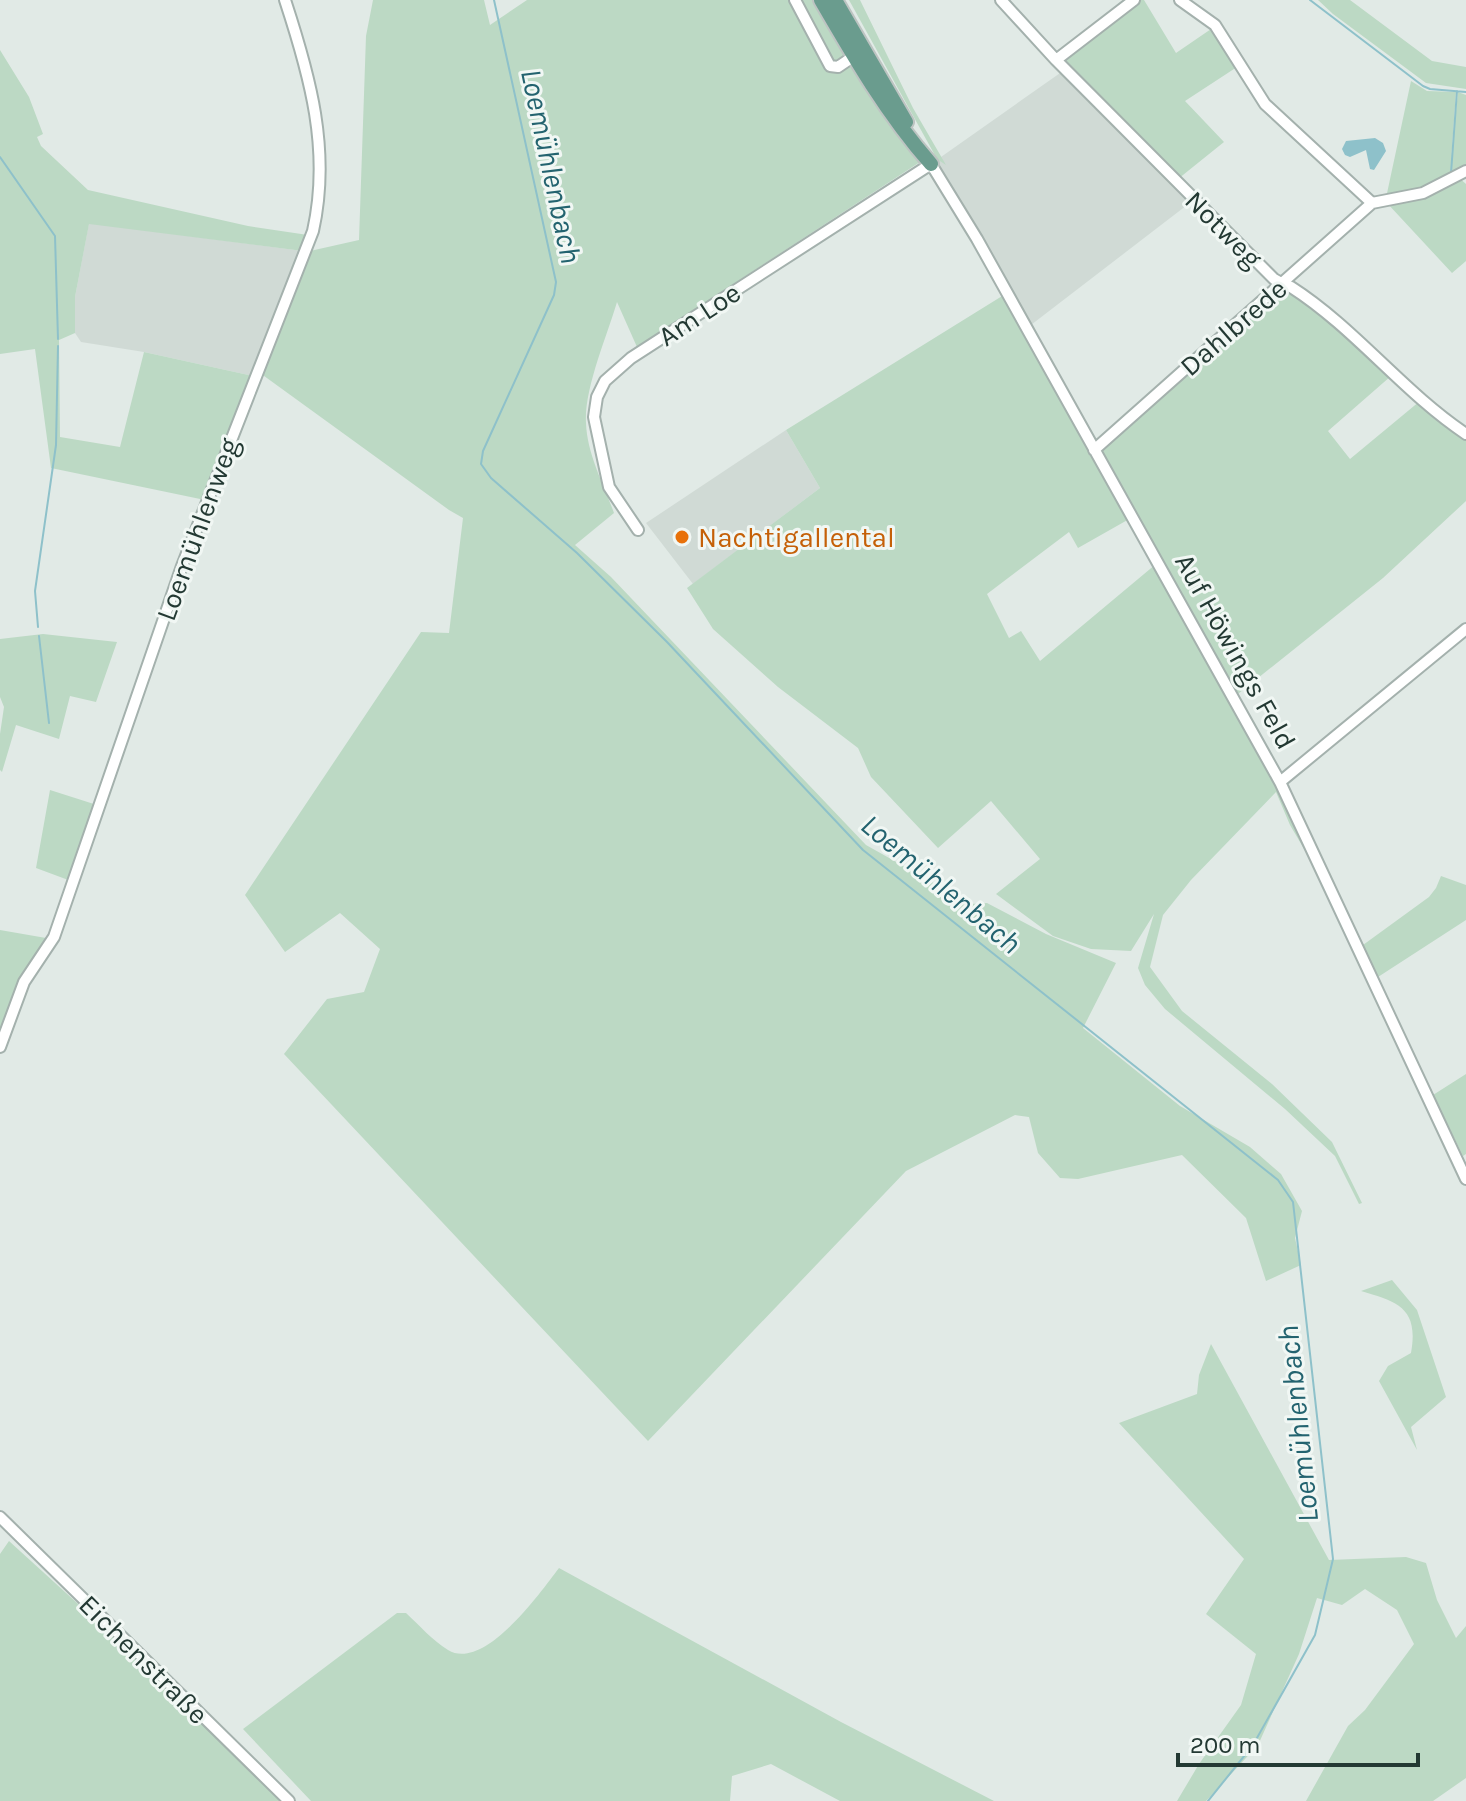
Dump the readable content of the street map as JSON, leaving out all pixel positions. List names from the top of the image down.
{
  "streets": {
    "main road": ["Auf Höwings Feld"],
    "street": [
      "Notweg",
      "Am Loe",
      "Dahlbrede",
      "Loemühlenweg",
      "Eichenstraße"
    ]
  },
  "crossings": [
    ["Notweg", "Dahlbrede"],
    ["Am Loe", "Auf Höwings Feld"],
    ["Dahlbrede", "Auf Höwings Feld"]
  ],
  "water": ["Loemühlenbach"],
  "places": ["Nachtigallental"],
  "scale_bar": "200 m"
}
